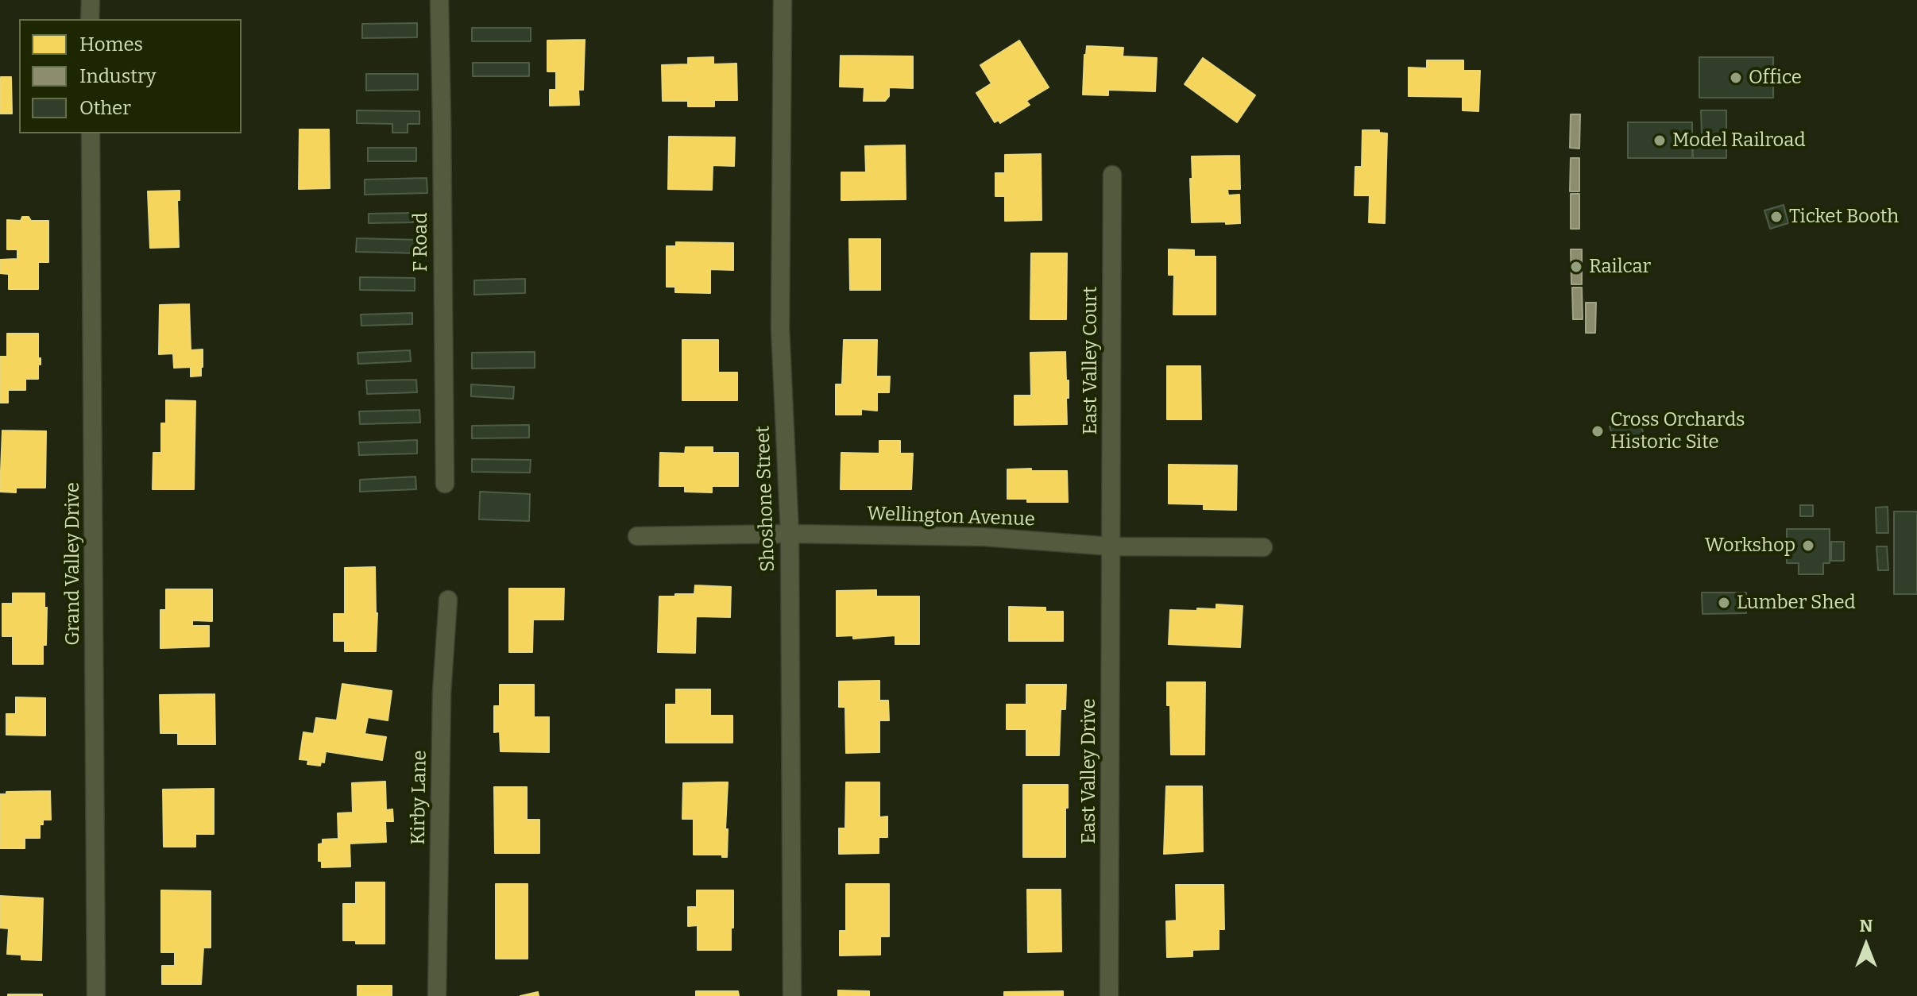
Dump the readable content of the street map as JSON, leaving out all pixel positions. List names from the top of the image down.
{
  "streets": {
    "street": [
      "F Road",
      "East Valley Court",
      "Shoshone Street",
      "Wellington Avenue",
      "Grand Valley Drive",
      "East Valley Drive",
      "Kirby Lane"
    ]
  },
  "crossings": [
    ["East Valley Court", "Wellington Avenue"],
    ["East Valley Court", "East Valley Drive"],
    ["Shoshone Street", "Wellington Avenue"],
    ["Wellington Avenue", "East Valley Drive"]
  ],
  "places": [
    "Office",
    "Model Railroad",
    "Ticket Booth",
    "Railcar",
    "Cross Orchards Historic Site",
    "Workshop",
    "Lumber Shed"
  ],
  "legend": ["Homes", "Industry", "Other"],
  "north": "top"
}
